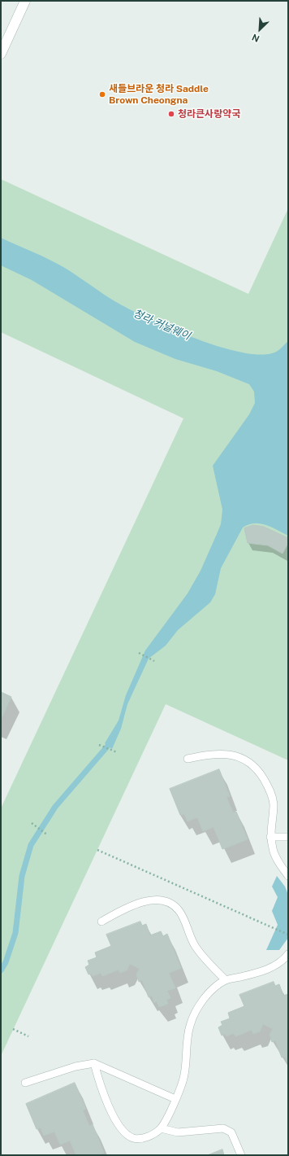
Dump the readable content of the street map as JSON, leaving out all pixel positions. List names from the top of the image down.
{
  "water": ["청라 커널웨이"],
  "places": ["새들브라운 청라 Saddle Brown Cheongna", "청라큰사랑약국"],
  "north": "bottom left"
}
